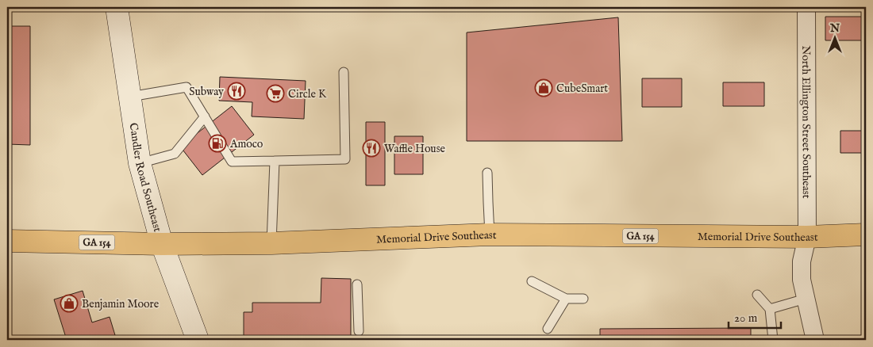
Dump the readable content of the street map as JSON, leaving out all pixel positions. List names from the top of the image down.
{
  "streets": {
    "main road": ["Candler Road Southeast", "GA 154", "Memorial Drive Southeast"],
    "street": ["North Ellington Street Southeast"]
  },
  "crossings": [
    ["North Ellington Street Southeast", "Memorial Drive Southeast"],
    ["Candler Road Southeast", "Memorial Drive Southeast"]
  ],
  "places": {
    "shop": ["CubeSmart", "Benjamin Moore"],
    "restaurant": ["Subway", "Waffle House"],
    "supermarket": ["Circle K"],
    "fuel station": ["Amoco"]
  },
  "scale_bar": "20 m",
  "north": "top"
}
